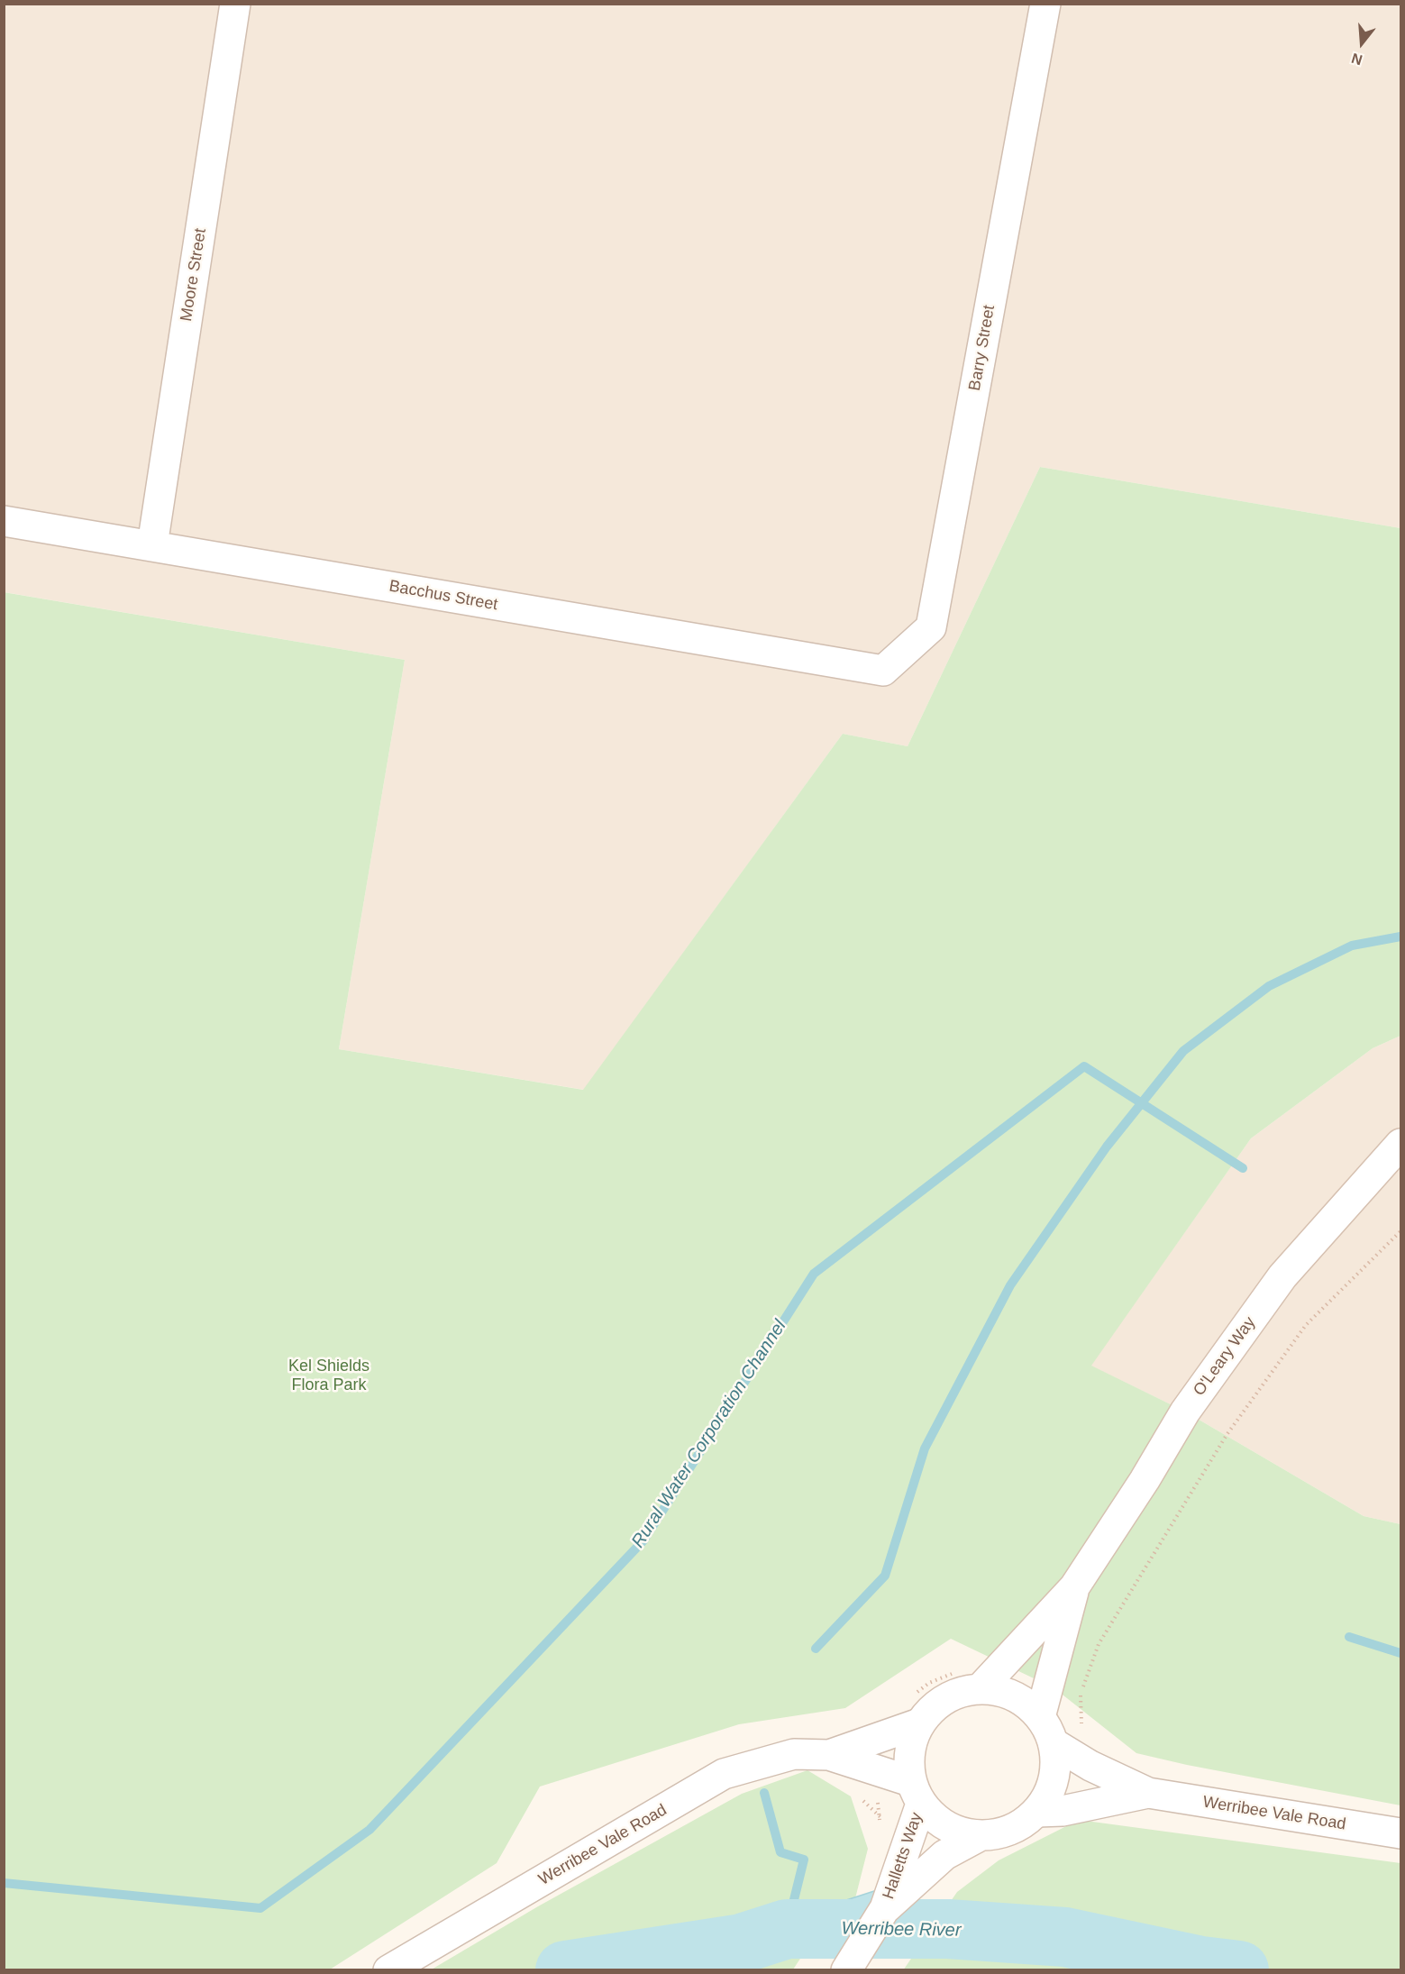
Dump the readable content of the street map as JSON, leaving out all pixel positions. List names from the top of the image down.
{
  "streets": {
    "street": [
      "Moore Street",
      "Barry Street",
      "Bacchus Street",
      "O'Leary Way",
      "Werribee Vale Road",
      "Halletts Way"
    ]
  },
  "crossings": [
    ["Moore Street", "Bacchus Street"],
    ["Barry Street", "Bacchus Street"],
    ["O'Leary Way", "Werribee Vale Road"],
    ["O'Leary Way", "Halletts Way"],
    ["Werribee Vale Road", "Halletts Way"]
  ],
  "water": ["Rural Water Corporation Channel", "Werribee River"],
  "parks": ["Kel Shields Flora Park"],
  "north": "bottom"
}
